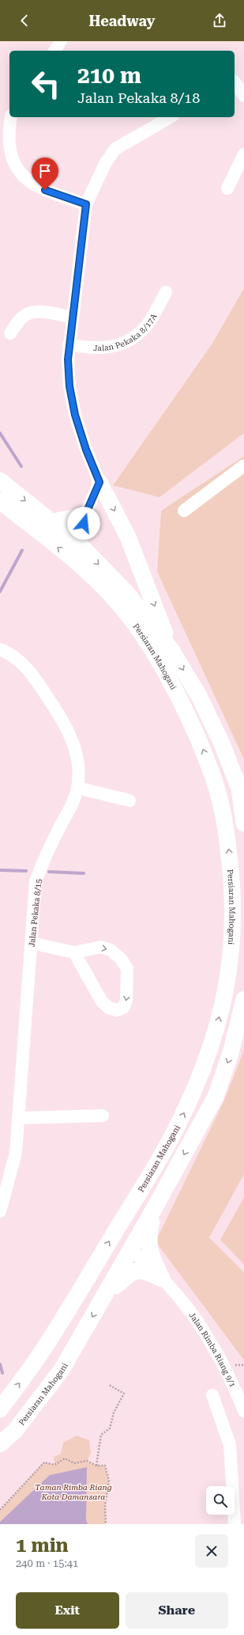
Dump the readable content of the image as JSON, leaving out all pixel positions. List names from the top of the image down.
{
  "streets": {
    "main road": ["Persiaran Mahogani"],
    "street": ["Jalan Pekaka 8/17A", "Jalan Pekaka 8/15", "Jalan Rimba Riang 9/1"]
  },
  "crossings": [
    ["Persiaran Mahogani", "Jalan Rimba Riang 9/1"]
  ],
  "parks": ["Taman Rimba Riang Kota Damansara"],
  "page": {
    "header": "Headway",
    "turn": ["210 m", "Jalan Pekaka 8/18"],
    "heading": ["1 min", "240 m · 15:41"],
    "buttons": ["Exit", "Share"]
  }
}
